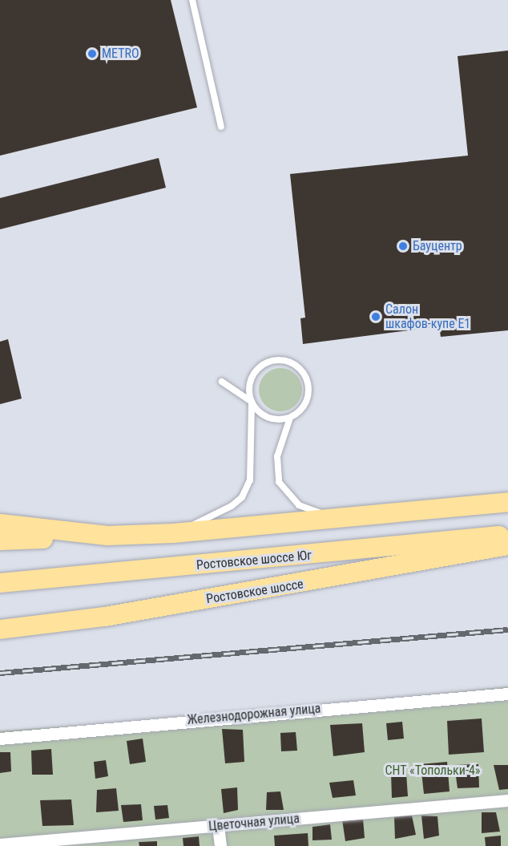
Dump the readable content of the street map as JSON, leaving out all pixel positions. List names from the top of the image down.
{
  "streets": {
    "main road": ["Ростовское шоссе Юг", "Ростовское шоссе"],
    "street": ["Железнодорожная улица", "Цветочная улица"]
  },
  "parks": ["СНТ «Топольки-4»"],
  "places": ["METRO", "Бауцентр", "Салон шкафов-купе Е1"]
}
